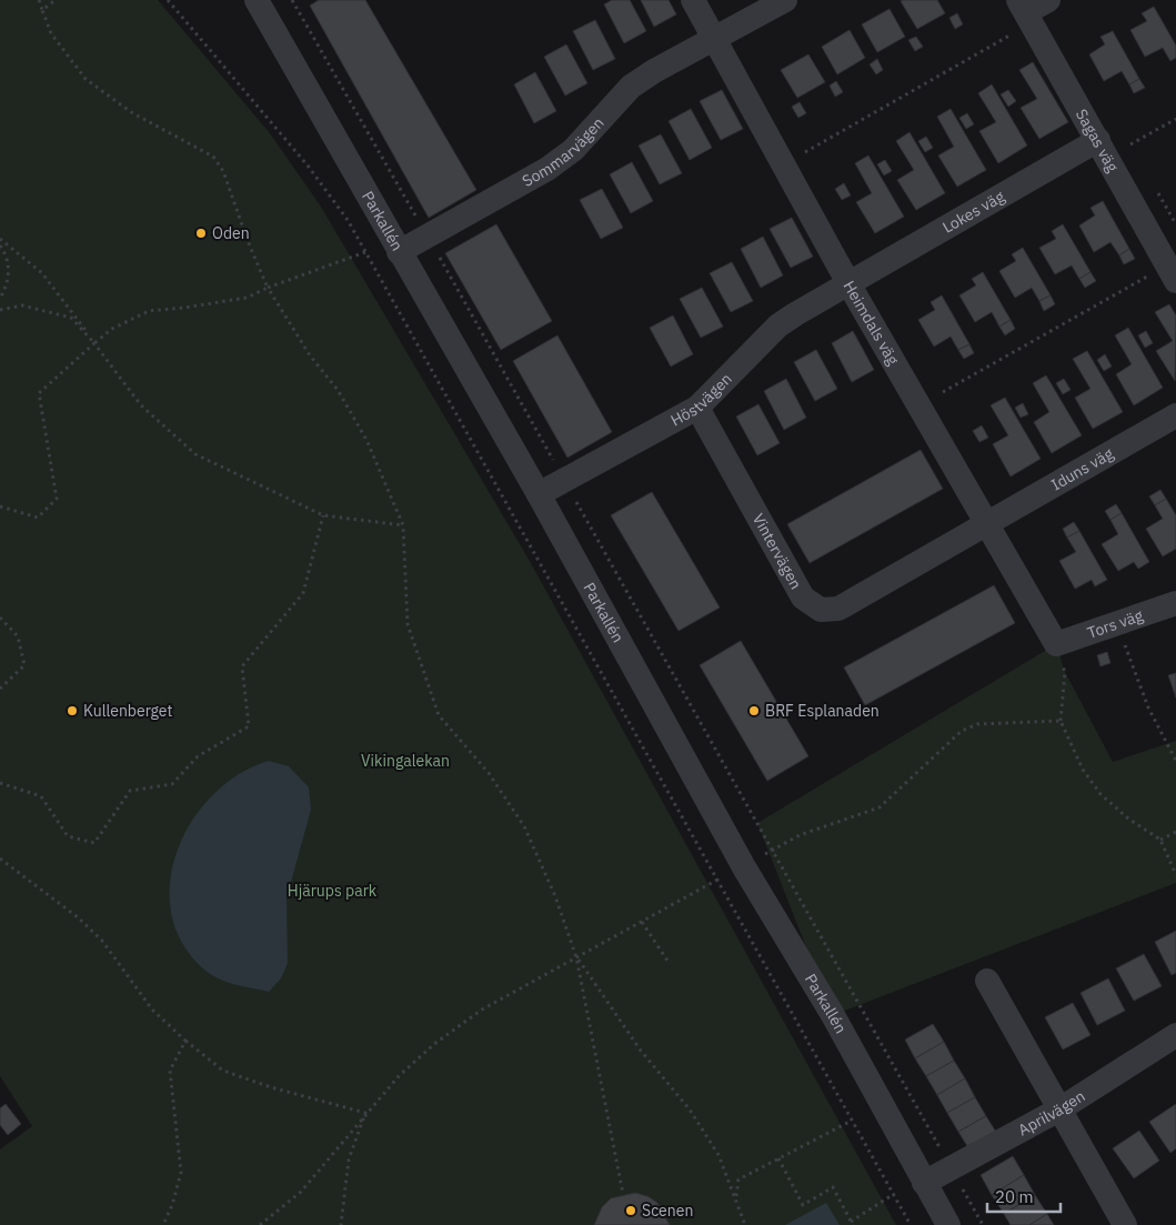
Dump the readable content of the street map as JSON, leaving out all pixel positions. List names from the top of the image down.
{
  "streets": {
    "street": [
      "Sagas väg",
      "Sommarvägen",
      "Lokes väg",
      "Parkallén",
      "Heimdals väg",
      "Höstvägen",
      "Iduns väg",
      "Vintervägen",
      "Tors väg",
      "Aprilvägen"
    ]
  },
  "crossings": [
    ["Sagas väg", "Lokes väg"],
    ["Sommarvägen", "Parkallén"],
    ["Sommarvägen", "Heimdals väg"],
    ["Lokes väg", "Heimdals väg"],
    ["Lokes väg", "Höstvägen"],
    ["Parkallén", "Höstvägen"],
    ["Parkallén", "Aprilvägen"],
    ["Heimdals väg", "Höstvägen"],
    ["Heimdals väg", "Iduns väg"],
    ["Heimdals väg", "Vintervägen"],
    ["Heimdals väg", "Tors väg"],
    ["Höstvägen", "Vintervägen"],
    ["Iduns väg", "Vintervägen"]
  ],
  "parks": ["Vikingalekan", "Hjärups park"],
  "places": [
    "Oden",
    "Kullenberget",
    "BRF Esplanaden",
    "Scenen"
  ],
  "scale_bar": "20 m"
}
